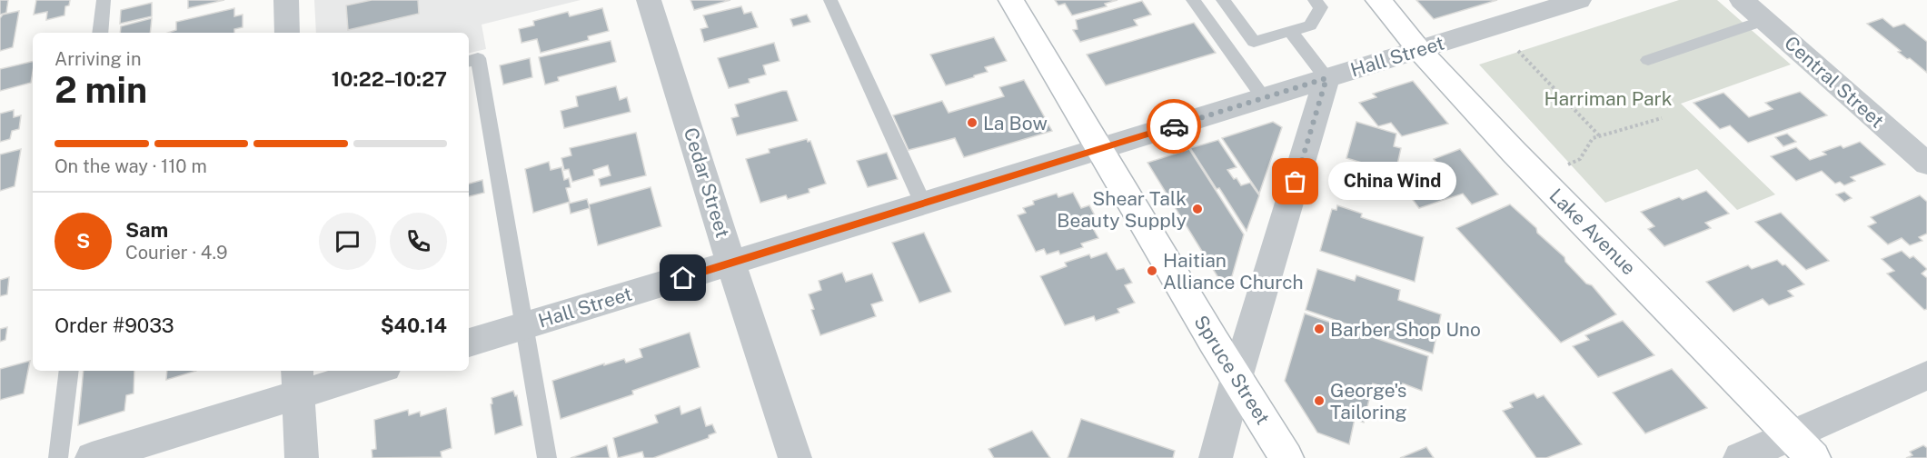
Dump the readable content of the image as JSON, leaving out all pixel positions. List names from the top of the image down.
{
  "streets": {
    "street": [
      "Hall Street",
      "Central Street",
      "Cedar Street",
      "Lake Avenue",
      "Spruce Street"
    ]
  },
  "crossings": [
    ["Hall Street", "Cedar Street"],
    ["Hall Street", "Lake Avenue"],
    ["Hall Street", "Spruce Street"]
  ],
  "parks": ["Harriman Park"],
  "places": [
    "La Bow",
    "China Wind",
    "Shear Talk Beauty Supply",
    "Haitian Alliance Church",
    "Barber Shop Uno",
    "George's Tailoring"
  ],
  "page": {
    "heading": ["2 min", "Arriving in", "10:22–10:27"],
    "panel": [
      "Sam",
      "Courier · 4.9",
      "Order #9033",
      "$40.14"
    ],
    "bar": "On the way · 110 m",
    "bubble": "China Wind",
    "round": "S"
  }
}
